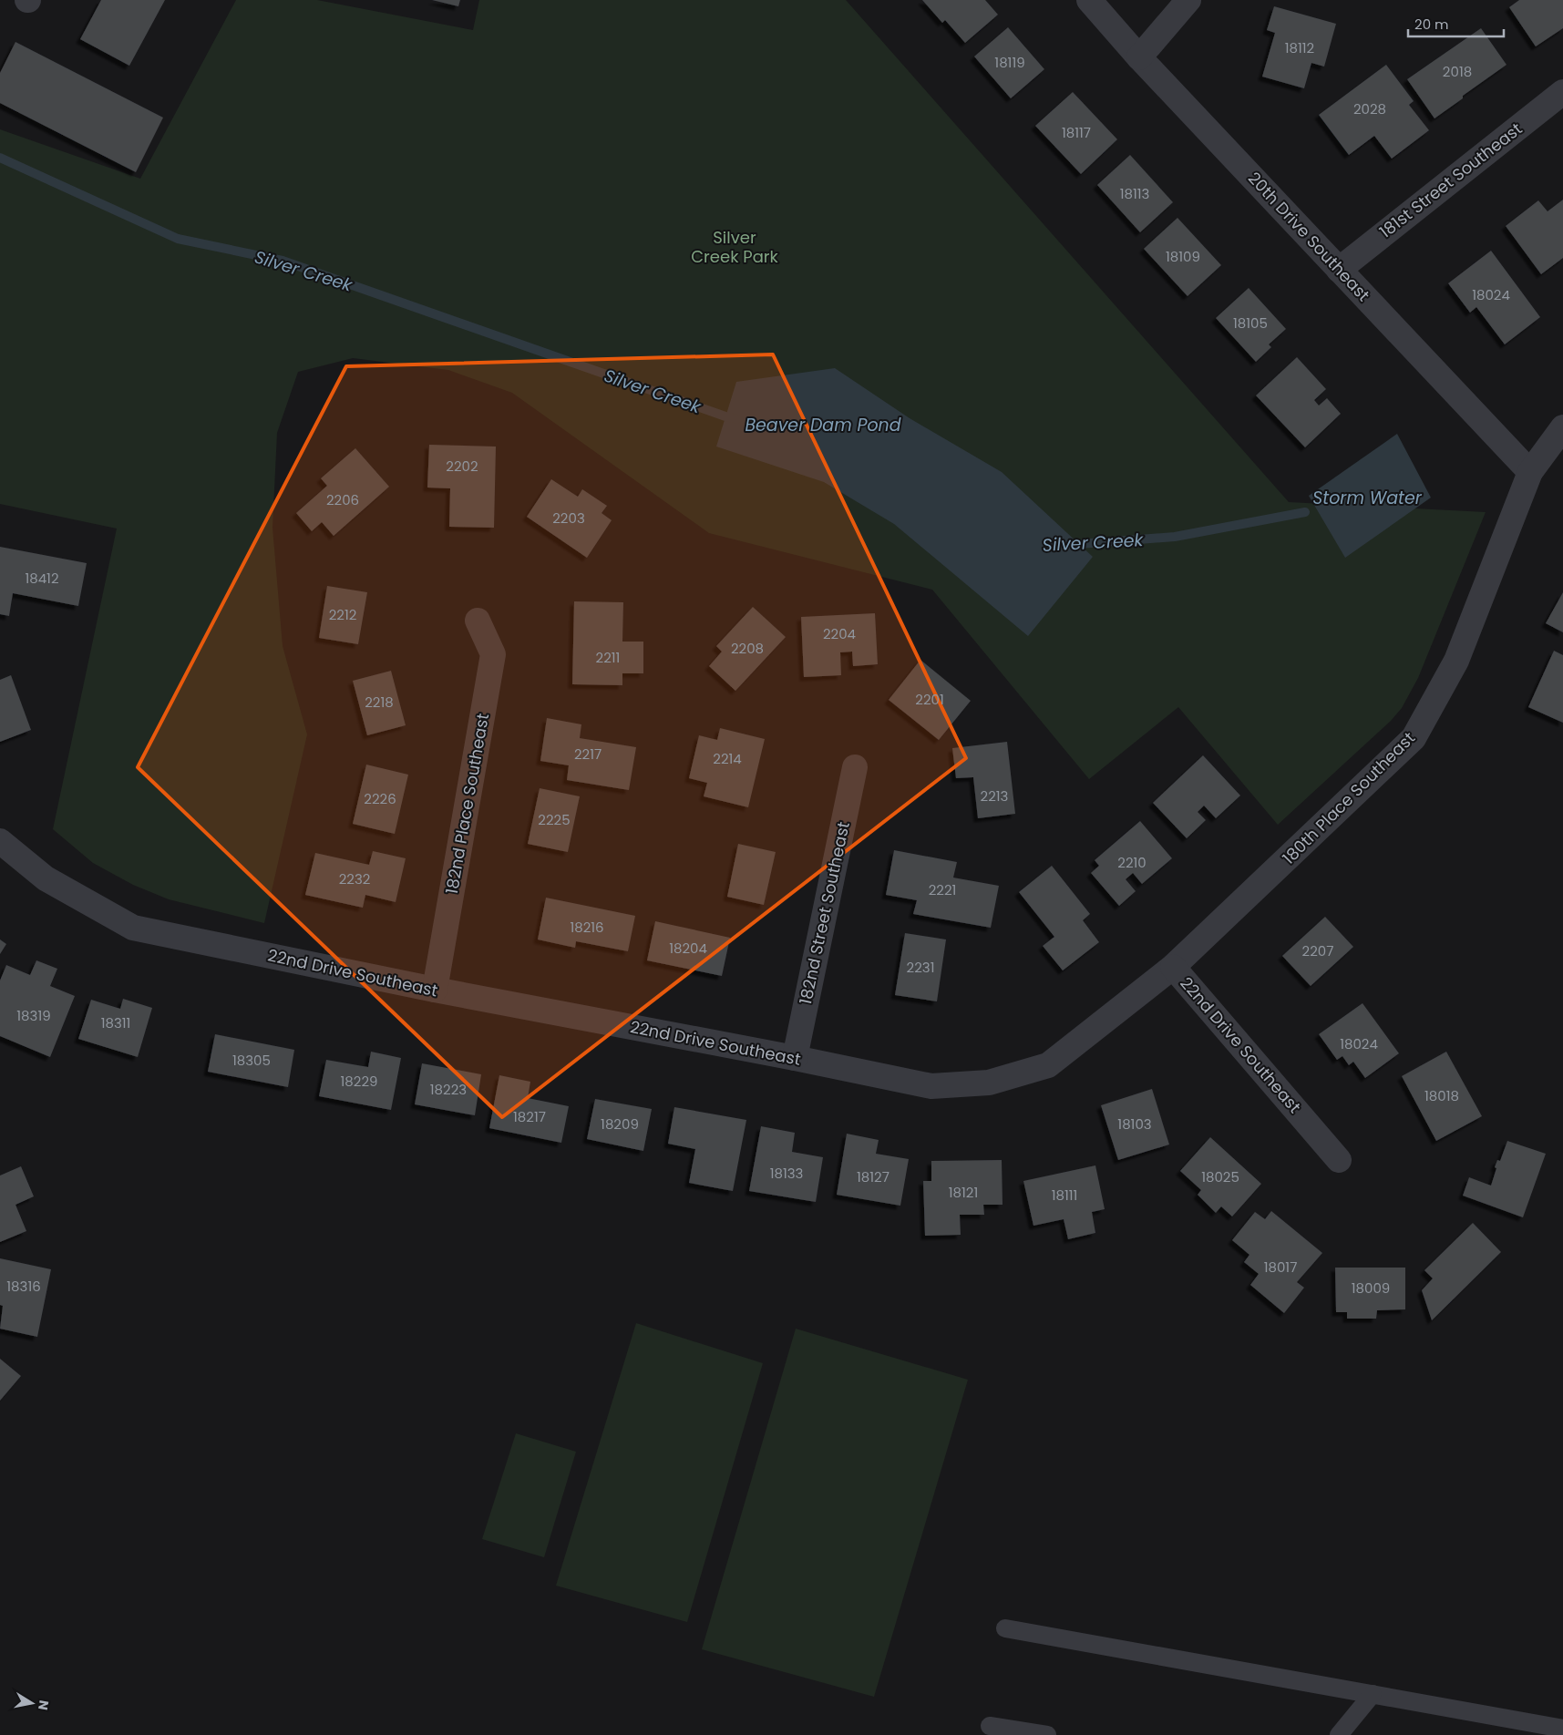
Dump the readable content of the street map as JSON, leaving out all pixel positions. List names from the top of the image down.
{
  "streets": {
    "street": [
      "181st Street Southeast",
      "20th Drive Southeast",
      "180th Place Southeast",
      "182nd Place Southeast",
      "182nd Street Southeast",
      "22nd Drive Southeast"
    ]
  },
  "crossings": [
    ["181st Street Southeast", "20th Drive Southeast"],
    ["20th Drive Southeast", "180th Place Southeast"],
    ["180th Place Southeast", "22nd Drive Southeast"],
    ["182nd Place Southeast", "22nd Drive Southeast"],
    ["182nd Street Southeast", "22nd Drive Southeast"]
  ],
  "water": ["Silver Creek", "Beaver Dam Pond", "Storm Water"],
  "parks": ["Silver Creek Park"],
  "house_numbers": [
    "18112",
    "18119",
    "2018",
    "2028",
    "18117",
    "18113",
    "18109",
    "18024",
    "18105",
    "2202",
    "2206",
    "2203",
    "18412",
    "2212",
    "2204",
    "2208",
    "2211",
    "2201",
    "2218",
    "2217",
    "2214",
    "2213",
    "2226",
    "2225",
    "2210",
    "2232",
    "2221",
    "18216",
    "18204",
    "2207",
    "2231",
    "18319",
    "18311",
    "18024",
    "18305",
    "18229",
    "18223",
    "18018",
    "18217",
    "18209",
    "18103",
    "18133",
    "18127",
    "18025",
    "18121",
    "18111",
    "18017",
    "18316",
    "18009"
  ],
  "scale_bar": "20 m",
  "north": "right"
}
